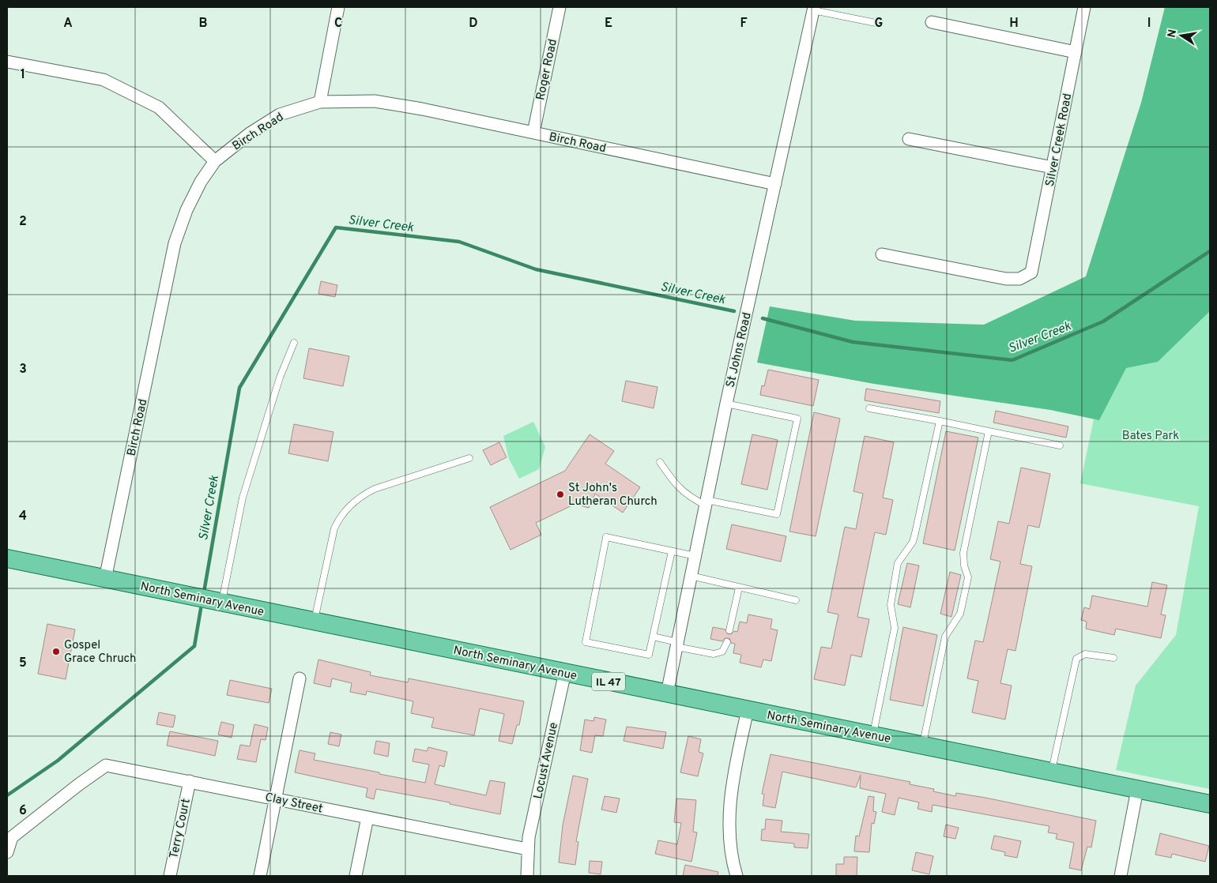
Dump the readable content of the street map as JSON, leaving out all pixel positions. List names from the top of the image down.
{
  "streets": {
    "main road": ["North Seminary Avenue", "IL 47"],
    "street": [
      "Roger Road",
      "Birch Road",
      "Silver Creek Road",
      "St Johns Road",
      "Locust Avenue",
      "Clay Street",
      "Terry Court"
    ]
  },
  "crossings": [
    ["Roger Road", "Birch Road"],
    ["Birch Road", "St Johns Road"],
    ["Birch Road", "North Seminary Avenue"],
    ["St Johns Road", "North Seminary Avenue"],
    ["North Seminary Avenue", "Locust Avenue"],
    ["Locust Avenue", "Clay Street"],
    ["Clay Street", "Terry Court"]
  ],
  "water": ["Silver Creek"],
  "parks": ["Bates Park"],
  "places": ["St John's Lutheran Church", "Gospel Grace Chruch"],
  "north": "left",
  "grid": {
    "columns": [
      "A",
      "B",
      "C",
      "D",
      "E",
      "F",
      "G",
      "H",
      "I"
    ],
    "rows": [
      "1",
      "2",
      "3",
      "4",
      "5",
      "6"
    ]
  }
}
